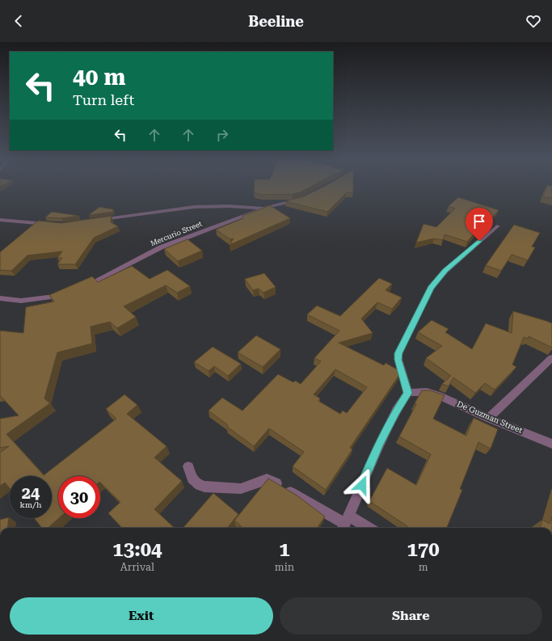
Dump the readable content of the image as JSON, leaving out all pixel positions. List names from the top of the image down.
{
  "streets": {
    "street": ["Mercurio Street", "De Guzman Street"]
  },
  "page": {
    "header": "Beeline",
    "turn": ["40 m", "Turn left"],
    "speed": "24 km/h",
    "limit": "30",
    "eta": [
      "13:04",
      "Arrival",
      "1",
      "min",
      "170",
      "m"
    ],
    "buttons": ["Exit", "Share"]
  }
}
